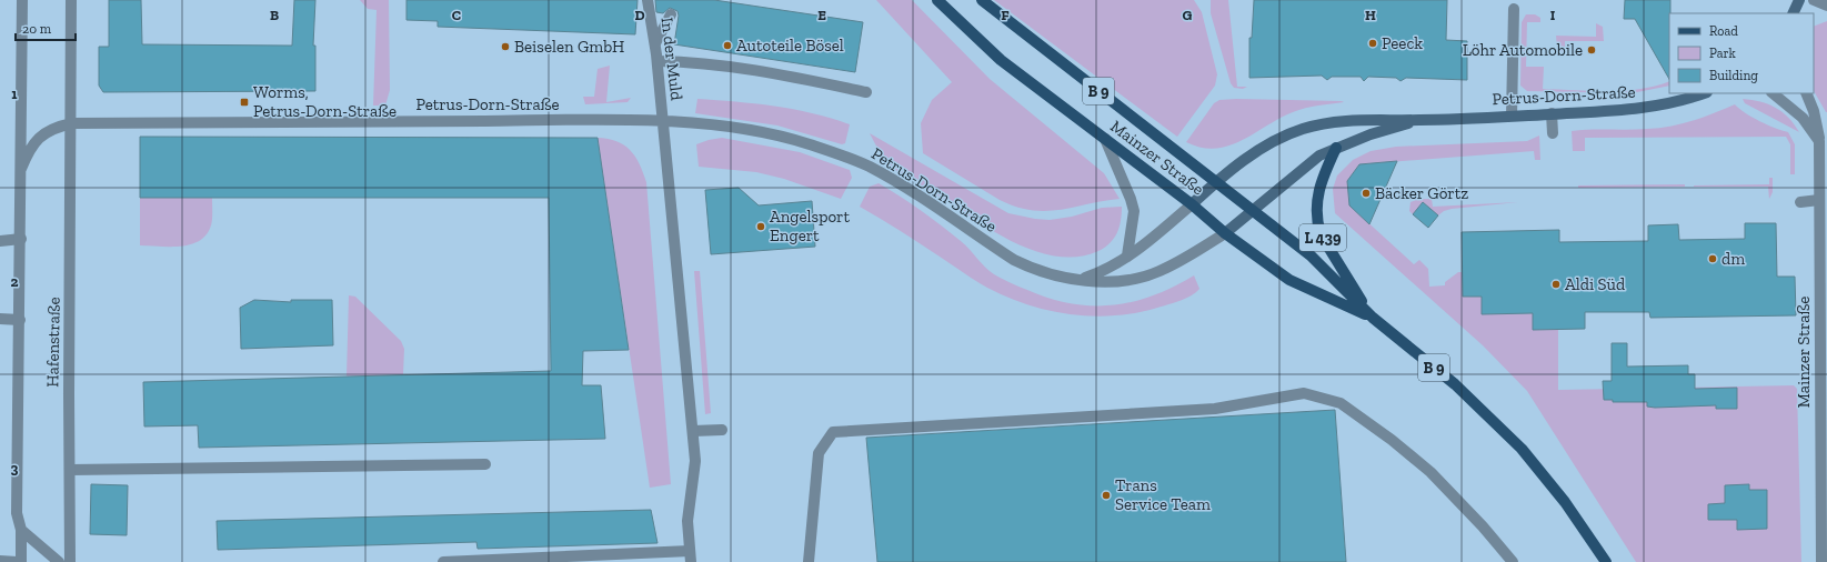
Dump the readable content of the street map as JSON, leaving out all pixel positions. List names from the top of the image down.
{
  "streets": {
    "main road": [
      "B 9",
      "Petrus-Dorn-Straße",
      "Mainzer Straße",
      "L 439"
    ],
    "street": ["In der Muld", "Hafenstraße"]
  },
  "crossings": [
    ["In der Muld", "Petrus-Dorn-Straße"],
    ["Petrus-Dorn-Straße", "Mainzer Straße"],
    ["Petrus-Dorn-Straße", "L 439"],
    ["Petrus-Dorn-Straße", "Hafenstraße"],
    ["Mainzer Straße", "L 439"]
  ],
  "places": {
    "other": [
      "Peeck",
      "Autoteile Bösel",
      "Beiselen GmbH",
      "Löhr Automobile",
      "Bäcker Görtz",
      "Angelsport Engert",
      "dm",
      "Aldi Süd",
      "Trans Service Team"
    ],
    "transit": ["Worms, Petrus-Dorn-Straße"]
  },
  "legend": ["Road", "Park", "Building"],
  "scale_bar": "20 m",
  "grid": {
    "columns": [
      "B",
      "C",
      "D",
      "E",
      "F",
      "G",
      "H",
      "I"
    ],
    "rows": ["1", "2", "3"]
  }
}
